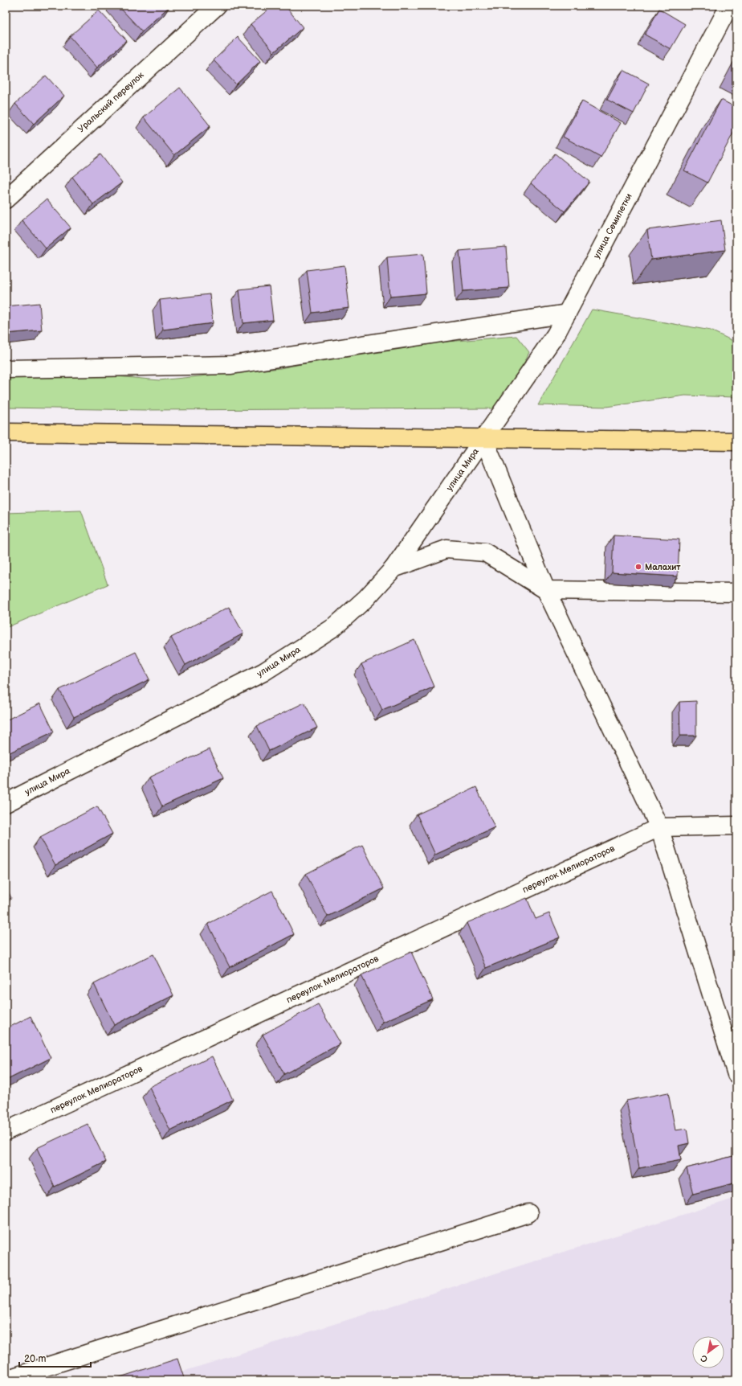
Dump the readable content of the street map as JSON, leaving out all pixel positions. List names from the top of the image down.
{
  "streets": {
    "street": [
      "Уральский переулок",
      "улица Семилетки",
      "улица Мира",
      "переулок Мелиораторов"
    ]
  },
  "crossings": [
    ["улица Семилетки", "улица Мира"]
  ],
  "places": ["Малахит"],
  "scale_bar": "20 m",
  "north": "bottom left"
}
